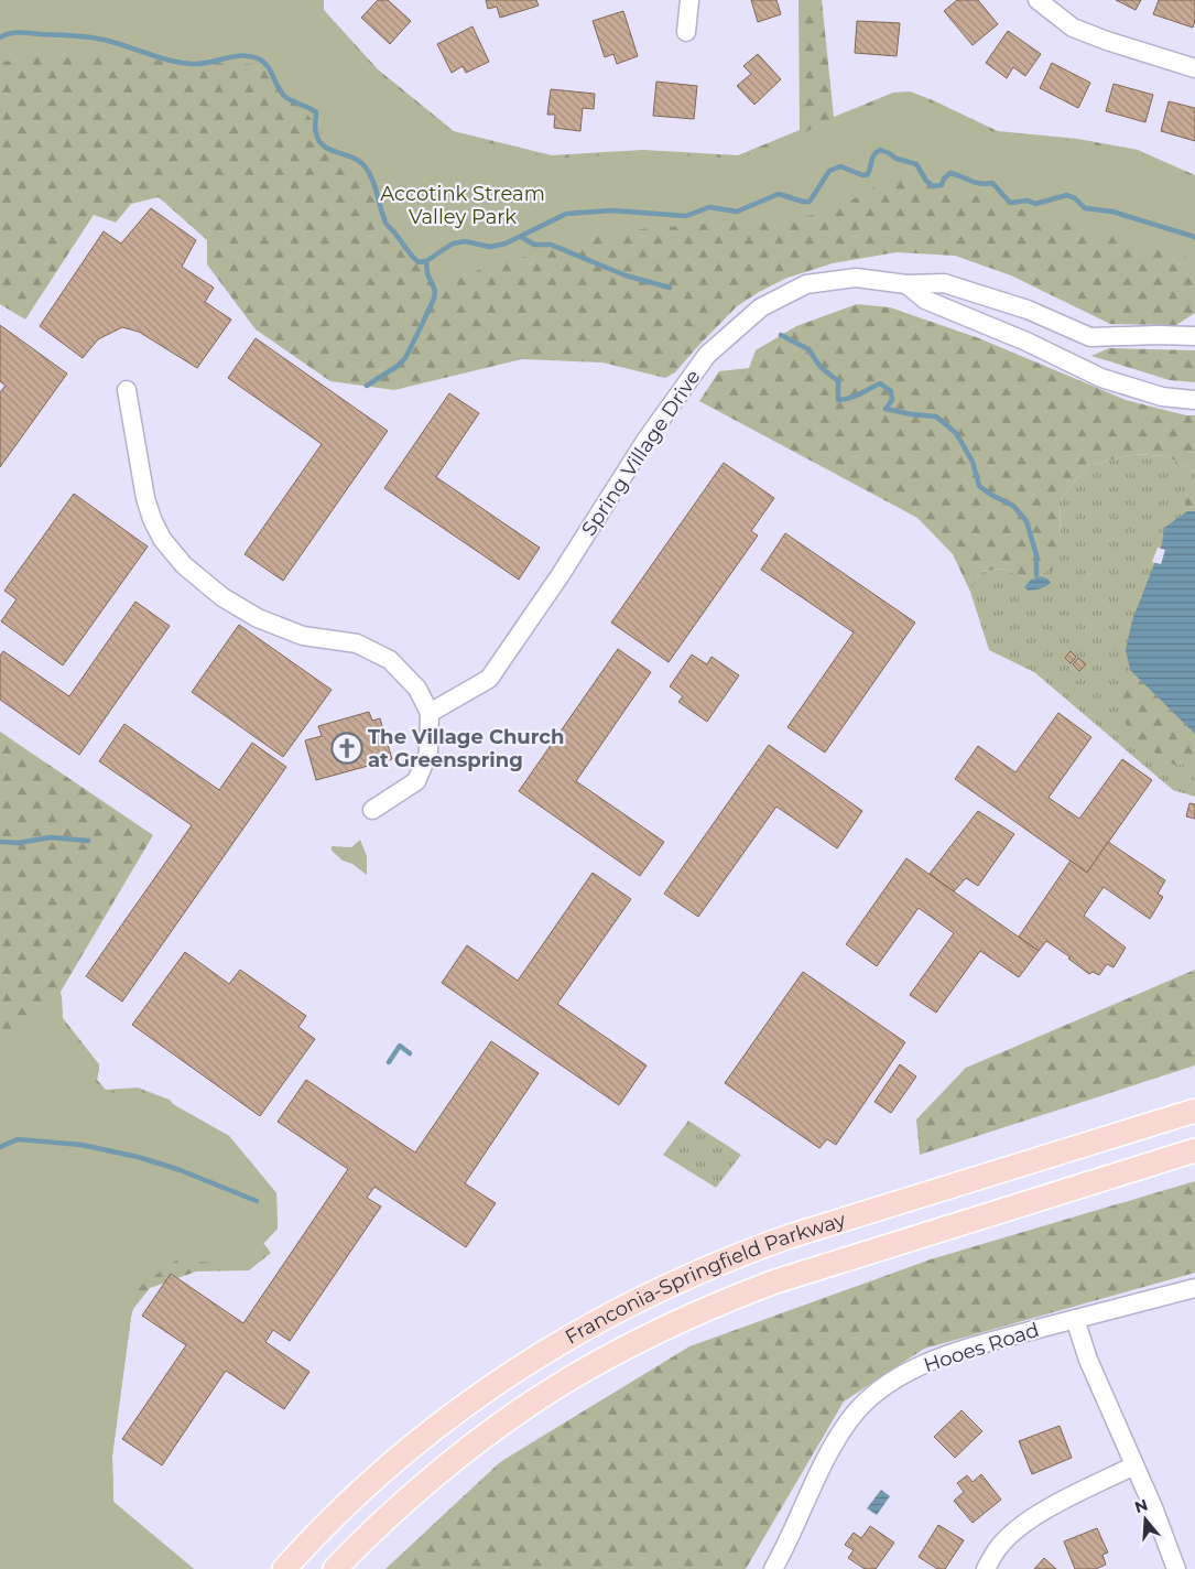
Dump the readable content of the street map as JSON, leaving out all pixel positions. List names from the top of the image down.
{
  "streets": {
    "main road": ["Franconia-Springfield Parkway"],
    "street": ["Spring Village Drive", "Hooes Road"]
  },
  "parks": ["Accotink Stream Valley Park"],
  "places": {
    "church": ["The Village Church at Greenspring"]
  },
  "north": "top"
}
